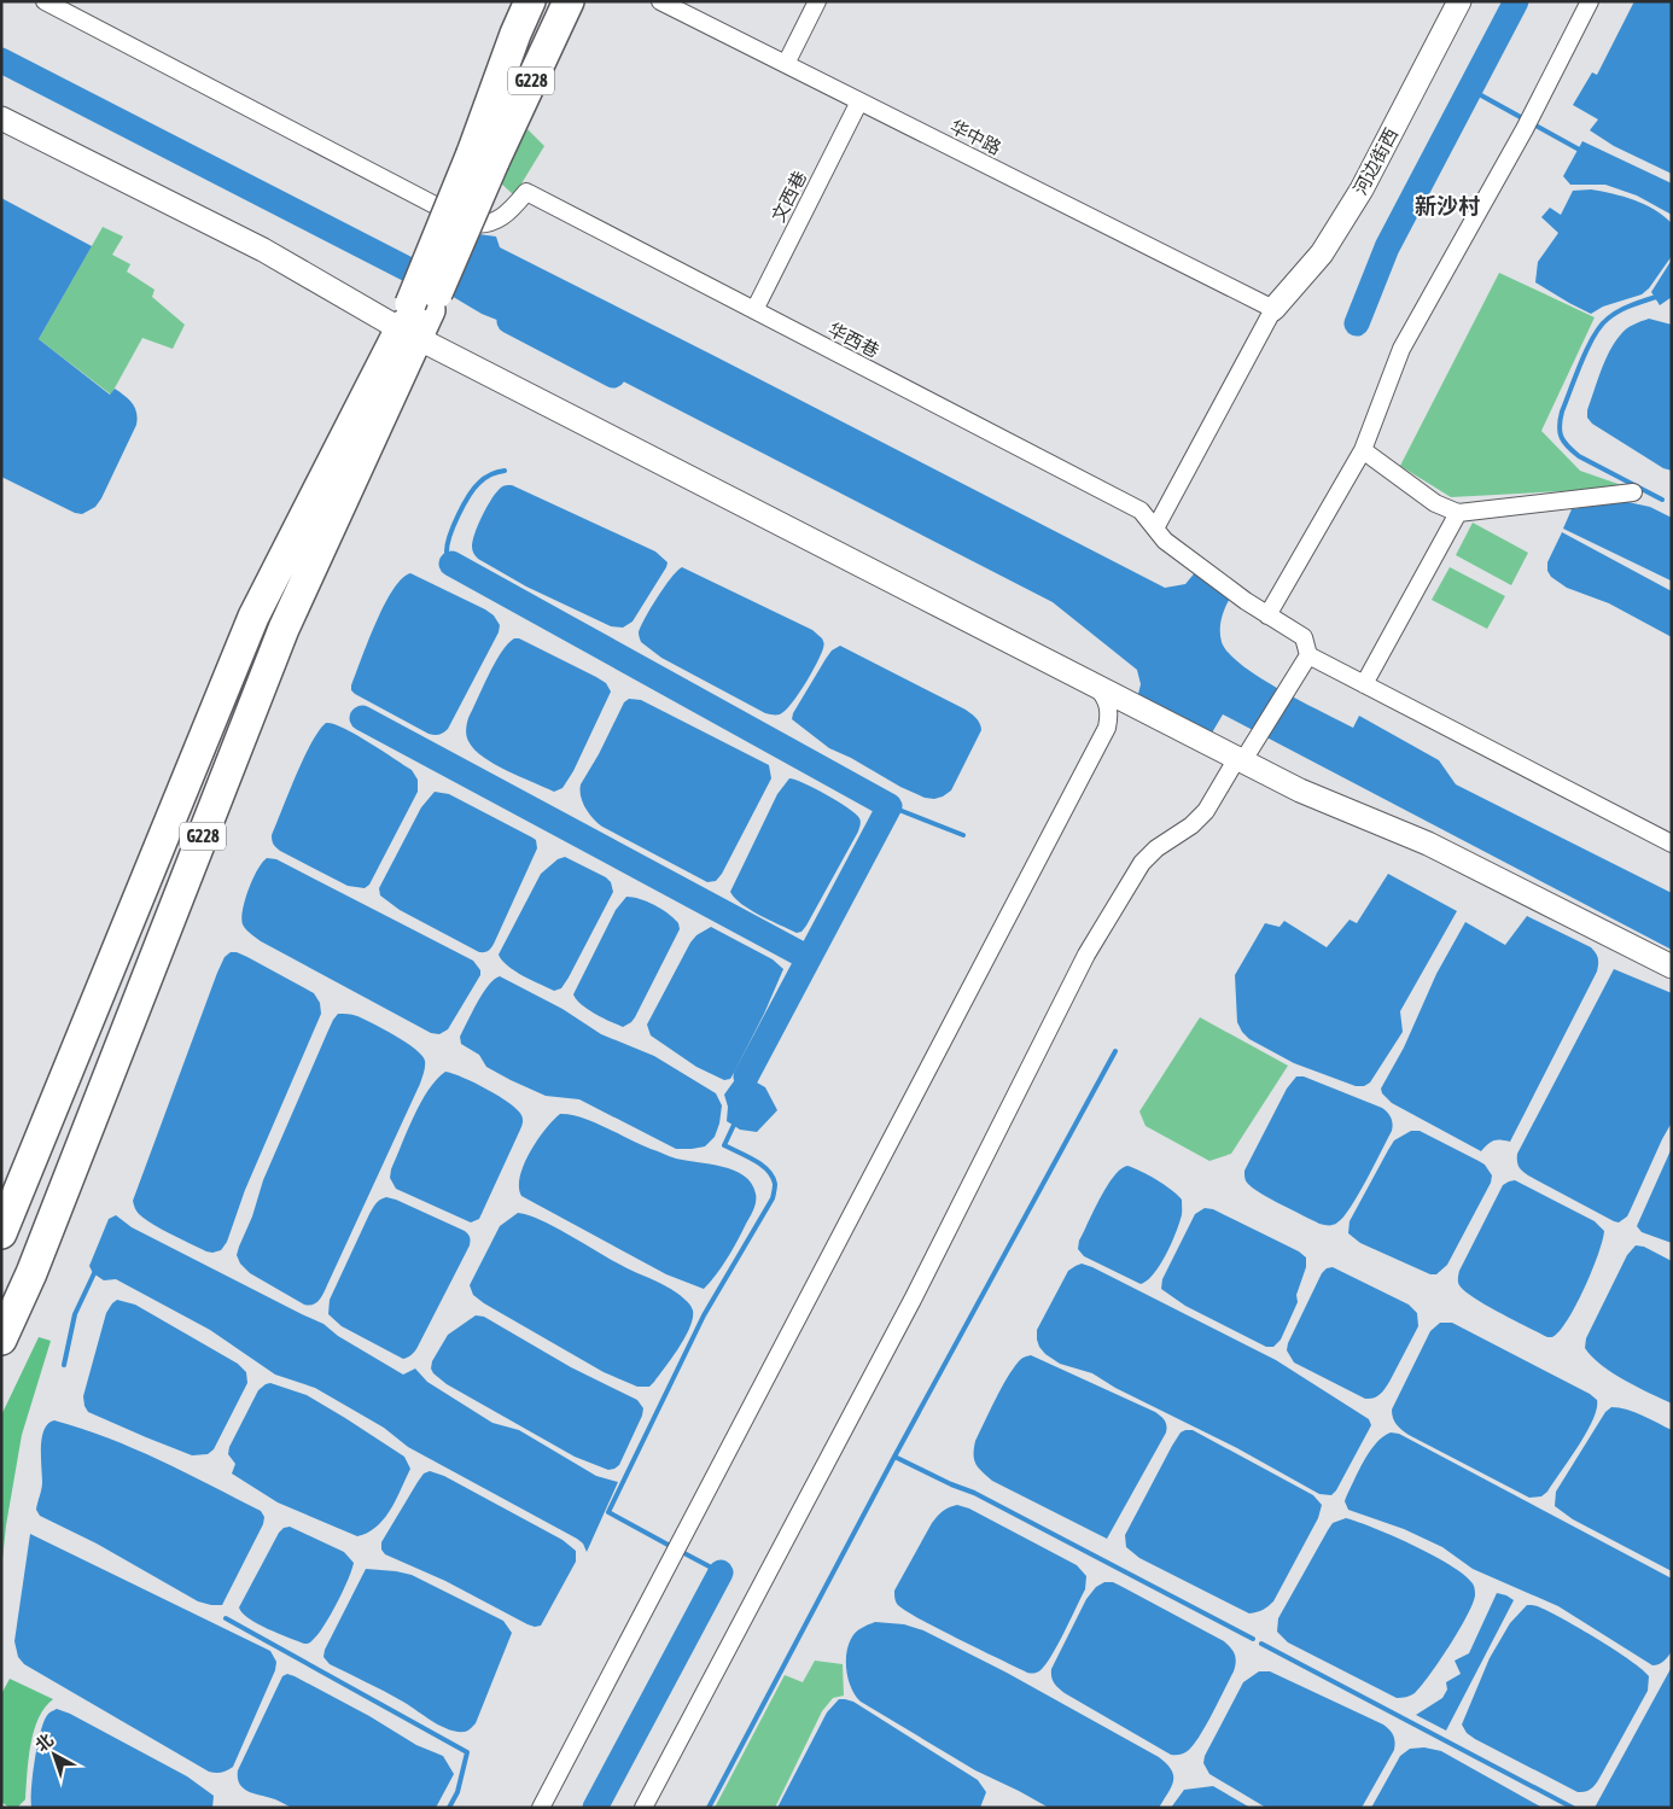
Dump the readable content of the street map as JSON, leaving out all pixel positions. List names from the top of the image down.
{
  "streets": {
    "highway": ["G228"],
    "street": [
      "华中路",
      "河边街西",
      "文西巷",
      "华西巷"
    ]
  },
  "crossings": [
    ["华中路", "河边街西"],
    ["华中路", "文西巷"],
    ["文西巷", "华西巷"]
  ],
  "districts": ["新沙村"],
  "north": "top left"
}
